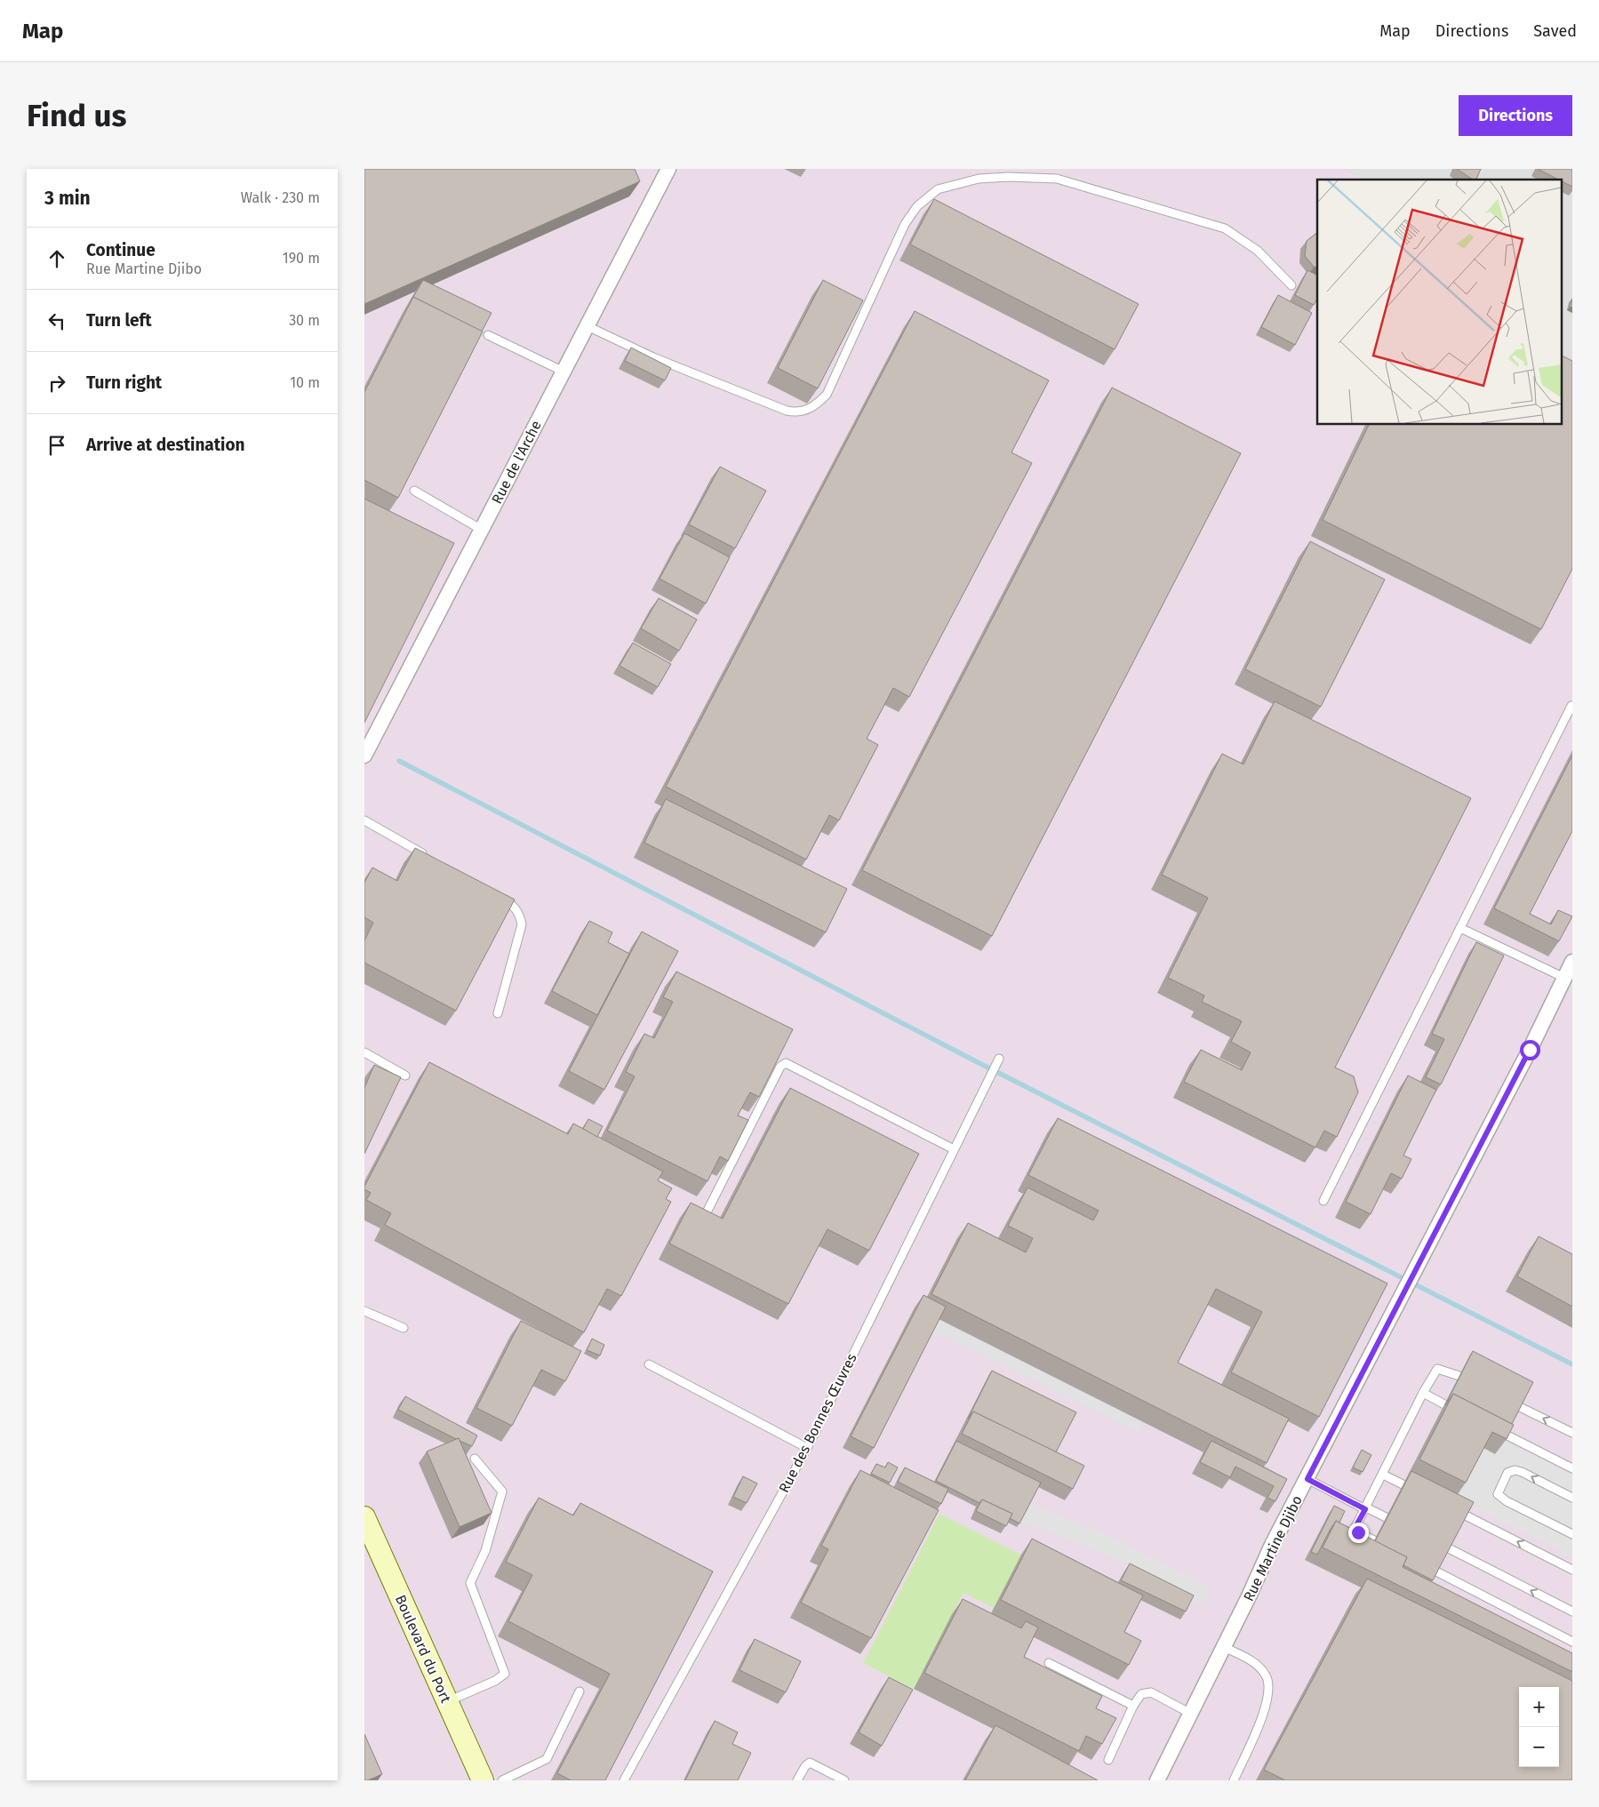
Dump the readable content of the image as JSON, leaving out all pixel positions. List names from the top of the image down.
{
  "streets": {
    "main road": ["Boulevard du Port"],
    "street": ["Rue de l'Arche", "Rue Martine Djibo"],
    "lane": ["Rue des Bonnes Œuvres"]
  },
  "page": {
    "header": "Map",
    "nav": ["Map", "Directions", "Saved"],
    "buttons": "Directions",
    "title": "Find us",
    "heading": ["3 min", "Walk · 230 m"],
    "list": [
      ["Continue", "Rue Martine Djibo", "190 m"],
      ["Turn left", "30 m"],
      ["Turn right", "10 m"],
      "Arrive at destination"
    ],
    "map_buttons": ["+", "−"]
  }
}
